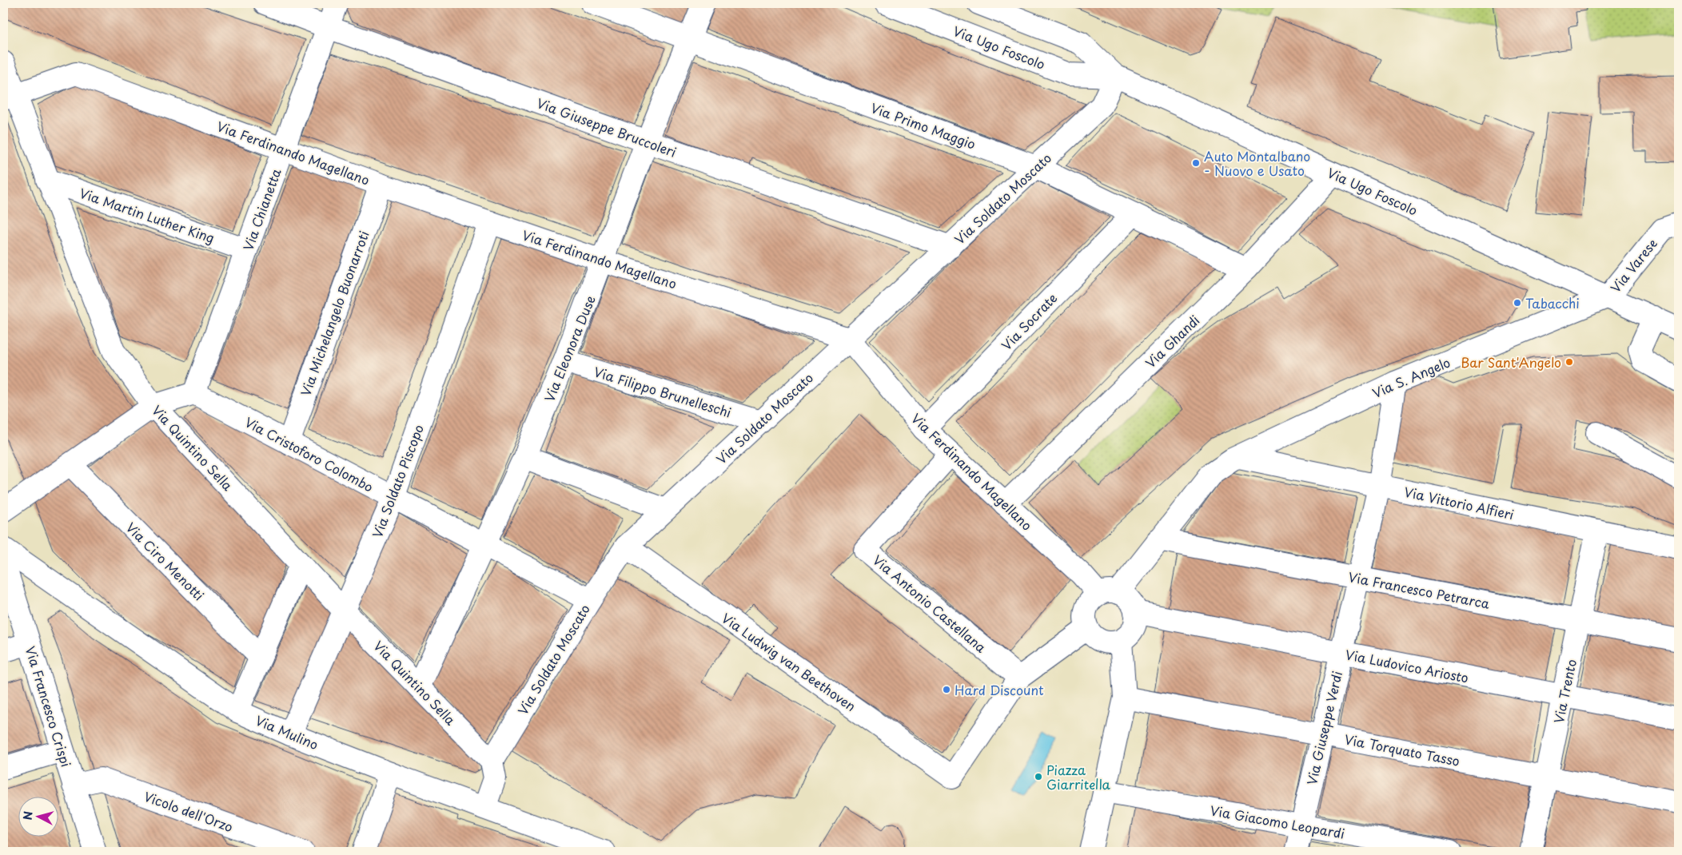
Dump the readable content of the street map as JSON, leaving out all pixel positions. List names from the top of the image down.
{
  "streets": {
    "street": [
      "Via Ugo Foscolo",
      "Via Primo Maggio",
      "Via Giuseppe Bruccoleri",
      "Via Ferdinando Magellano",
      "Via Soldato Moscato",
      "Via Chianetta",
      "Via Martin Luther King",
      "Via Varese",
      "Via Michelangelo Buonarroti",
      "Via Socrate",
      "Via Ghandi",
      "Via Eleonora Duse",
      "Via S. Angelo",
      "Via Filippo Brunelleschi",
      "Via Quintino Sella",
      "Via Cristoforo Colombo",
      "Via Soldato Piscopo",
      "Via Vittorio Alfieri",
      "Via Ciro Menotti",
      "Via Francesco Petrarca",
      "Via Antonio Castellana",
      "Via Ludwig van Beethoven",
      "Via Ludovico Ariosto",
      "Via Trento",
      "Via Francesco Crispi",
      "Via Giuseppe Verdi",
      "Via Mulino",
      "Via Torquato Tasso",
      "Vicolo dell'Orzo",
      "Via Giacomo Leopardi"
    ]
  },
  "crossings": [
    ["Via Ugo Foscolo", "Via Soldato Moscato"],
    ["Via Ugo Foscolo", "Via Varese"],
    ["Via Ugo Foscolo", "Via Ghandi"],
    ["Via Ugo Foscolo", "Via S. Angelo"],
    ["Via Primo Maggio", "Via Soldato Moscato"],
    ["Via Primo Maggio", "Via Socrate"],
    ["Via Primo Maggio", "Via Ghandi"],
    ["Via Primo Maggio", "Via Eleonora Duse"],
    ["Via Giuseppe Bruccoleri", "Via Soldato Moscato"],
    ["Via Giuseppe Bruccoleri", "Via Chianetta"],
    ["Via Giuseppe Bruccoleri", "Via Eleonora Duse"],
    ["Via Ferdinando Magellano", "Via Soldato Moscato"],
    ["Via Ferdinando Magellano", "Via Chianetta"],
    ["Via Ferdinando Magellano", "Via Michelangelo Buonarroti"],
    ["Via Ferdinando Magellano", "Via Socrate"],
    ["Via Ferdinando Magellano", "Via Ghandi"],
    ["Via Ferdinando Magellano", "Via Eleonora Duse"],
    ["Via Ferdinando Magellano", "Via S. Angelo"],
    ["Via Ferdinando Magellano", "Via Quintino Sella"],
    ["Via Ferdinando Magellano", "Via Soldato Piscopo"],
    ["Via Ferdinando Magellano", "Via Antonio Castellana"],
    ["Via Ferdinando Magellano", "Via Ludovico Ariosto"],
    ["Via Soldato Moscato", "Via Filippo Brunelleschi"],
    ["Via Soldato Moscato", "Via Quintino Sella"],
    ["Via Soldato Moscato", "Via Cristoforo Colombo"],
    ["Via Soldato Moscato", "Via Ludwig van Beethoven"],
    ["Via Chianetta", "Via Martin Luther King"],
    ["Via Chianetta", "Via Cristoforo Colombo"],
    ["Via Martin Luther King", "Via Quintino Sella"],
    ["Via Varese", "Via S. Angelo"],
    ["Via Michelangelo Buonarroti", "Via Cristoforo Colombo"],
    ["Via Eleonora Duse", "Via Filippo Brunelleschi"],
    ["Via Eleonora Duse", "Via Quintino Sella"],
    ["Via Eleonora Duse", "Via Cristoforo Colombo"],
    ["Via S. Angelo", "Via Vittorio Alfieri"],
    ["Via S. Angelo", "Via Francesco Petrarca"],
    ["Via S. Angelo", "Via Ludovico Ariosto"],
    ["Via S. Angelo", "Via Giuseppe Verdi"],
    ["Via Quintino Sella", "Via Soldato Piscopo"],
    ["Via Cristoforo Colombo", "Via Soldato Piscopo"],
    ["Via Soldato Piscopo", "Via Mulino"],
    ["Via Vittorio Alfieri", "Via Trento"],
    ["Via Vittorio Alfieri", "Via Giuseppe Verdi"],
    ["Via Francesco Petrarca", "Via Trento"],
    ["Via Francesco Petrarca", "Via Giuseppe Verdi"],
    ["Via Antonio Castellana", "Via Ludwig van Beethoven"],
    ["Via Ludovico Ariosto", "Via Trento"],
    ["Via Ludovico Ariosto", "Via Giuseppe Verdi"],
    ["Via Trento", "Via Torquato Tasso"],
    ["Via Francesco Crispi", "Vicolo dell'Orzo"],
    ["Via Giuseppe Verdi", "Via Torquato Tasso"],
    ["Via Giuseppe Verdi", "Via Giacomo Leopardi"]
  ],
  "places": [
    "Auto Montalbano - Nuovo e Usato",
    "Tabacchi",
    "Bar Sant'Angelo",
    "Hard Discount",
    "Piazza Giarritella"
  ],
  "north": "left"
}
